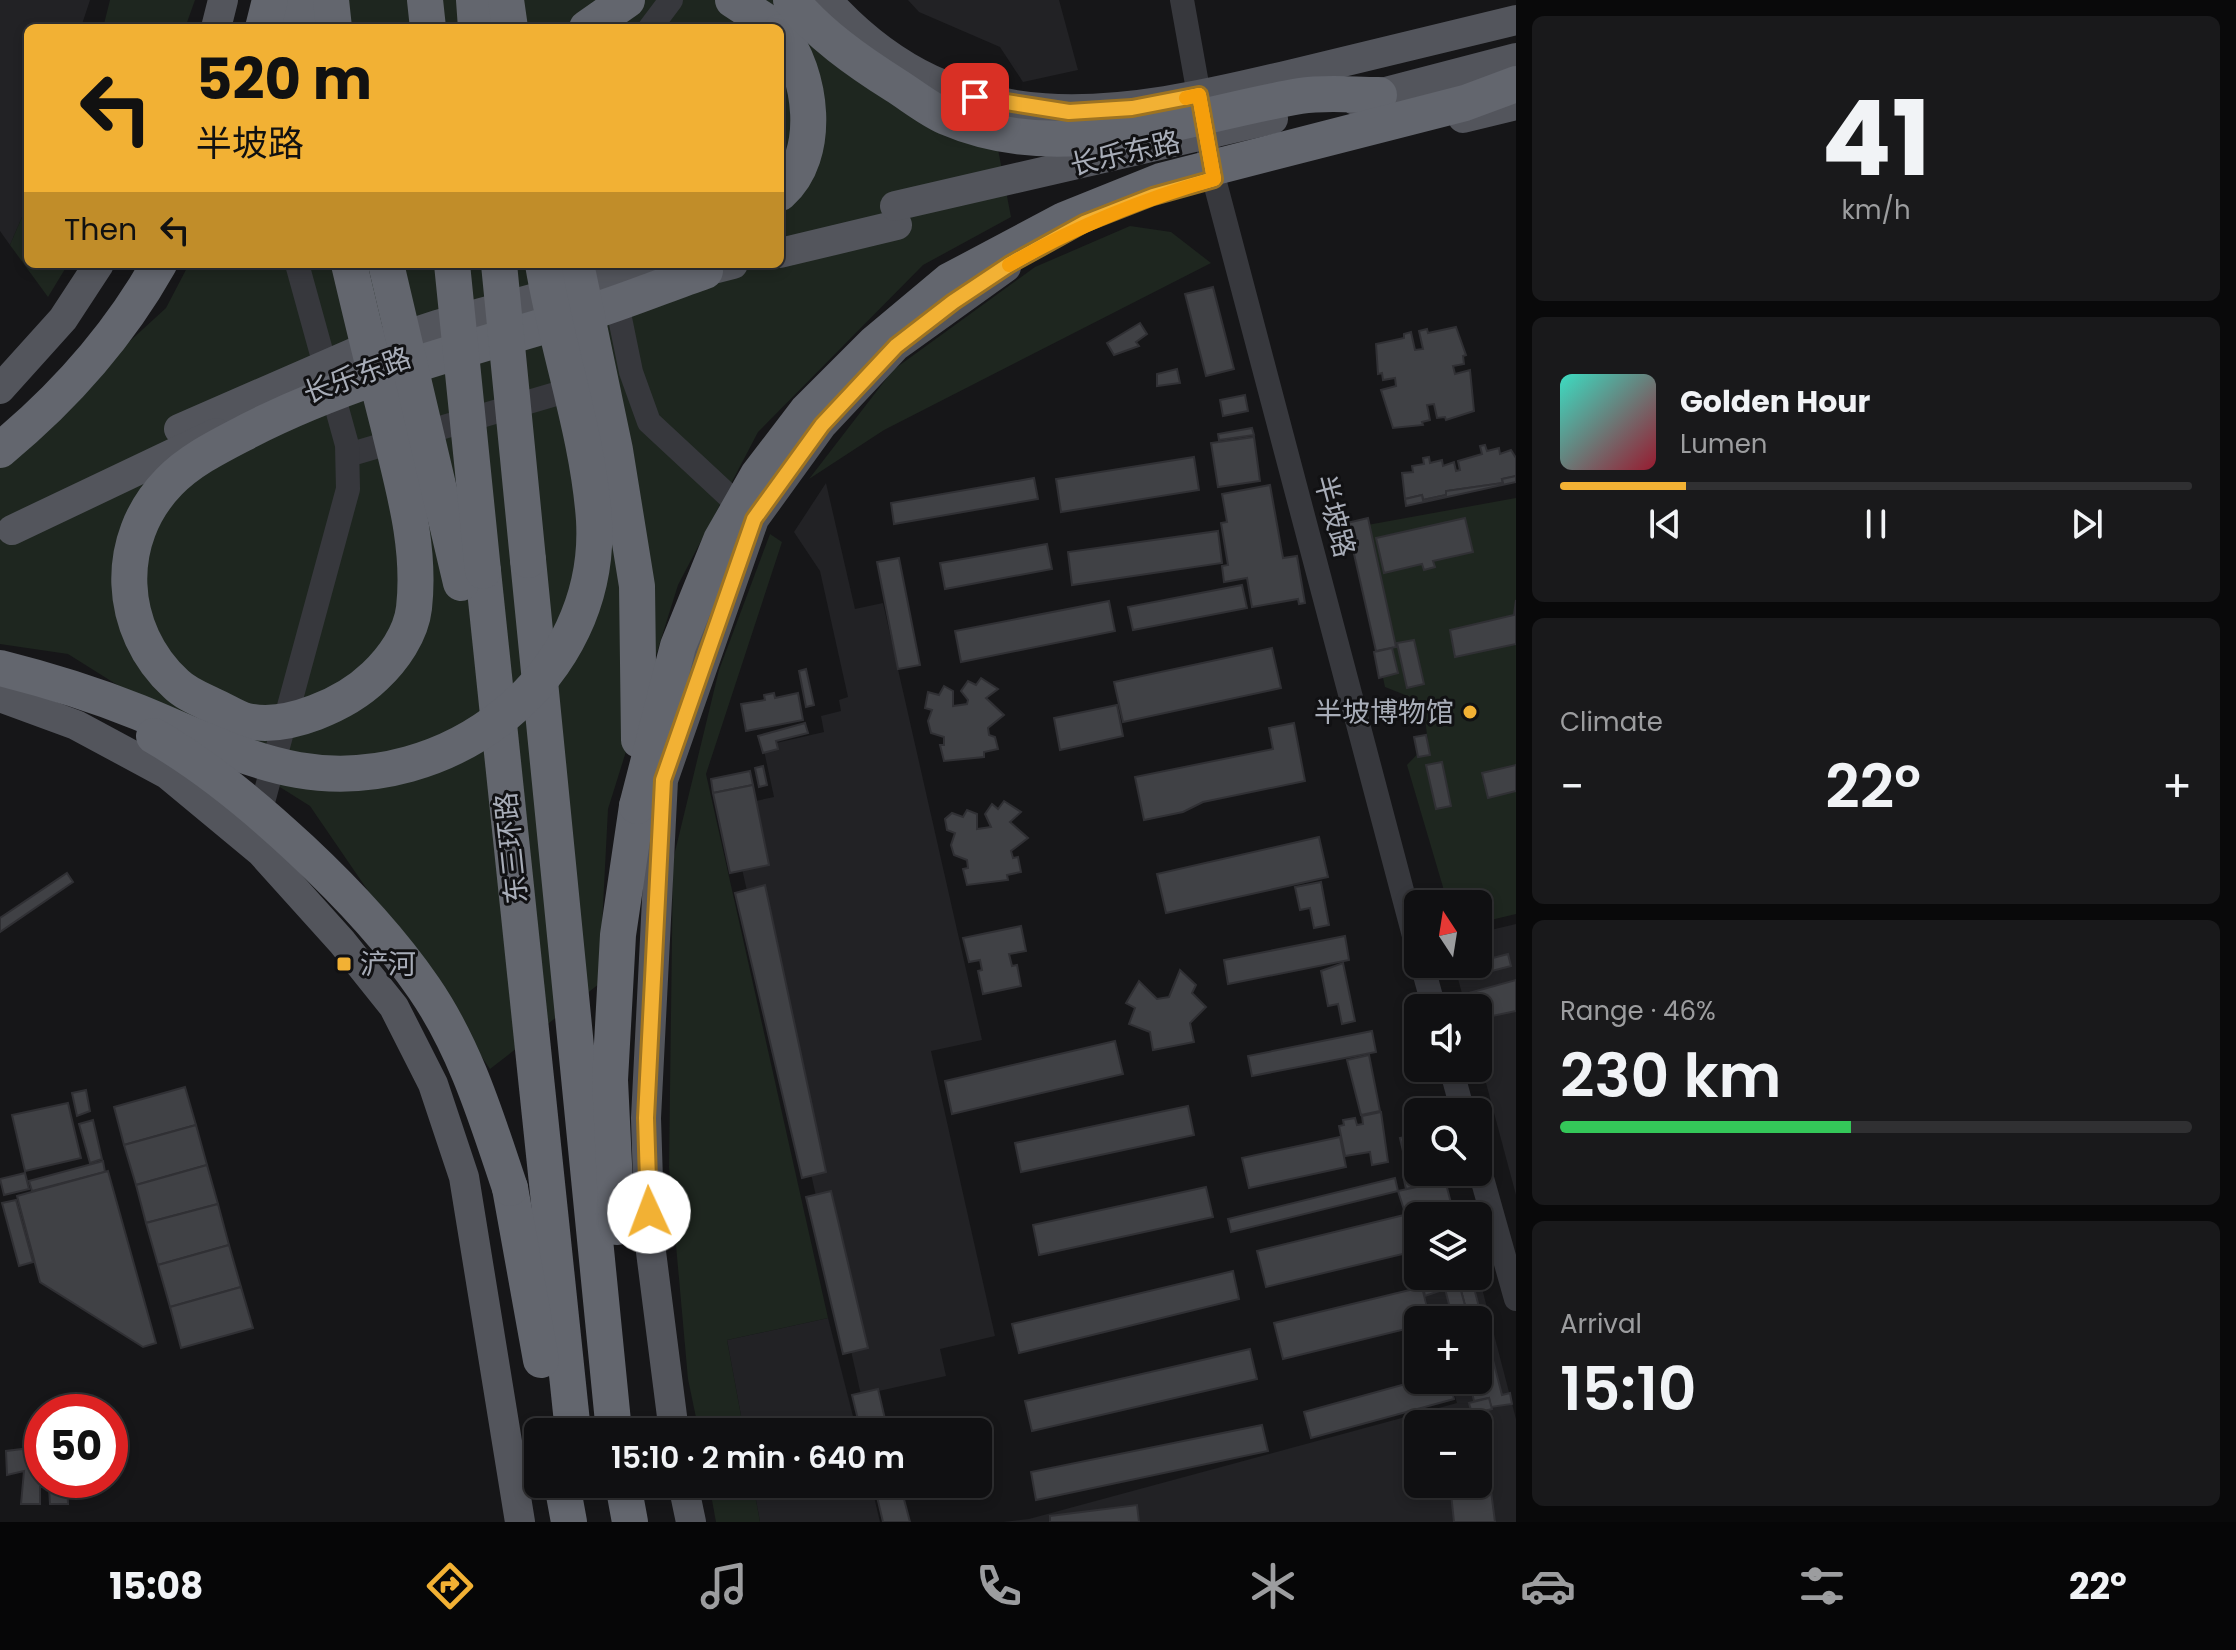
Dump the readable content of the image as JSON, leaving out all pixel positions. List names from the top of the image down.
{
  "streets": {
    "highway": ["东三环路"],
    "main road": ["长乐东路"],
    "street": ["半坡路"]
  },
  "places": {
    "other": ["半坡博物馆"],
    "transit": ["浐河"]
  },
  "north": "top",
  "page": {
    "tile": [
      ["41", "km/h"],
      "Climate",
      ["Range · 46%", "230 km"],
      ["Arrival", "15:10"]
    ],
    "turn": ["520 m", "半坡路"],
    "then": "Then",
    "song": ["Golden Hour", "Lumen"],
    "heat": ["−", "22°", "+"],
    "map_buttons": ["+", "−"],
    "limit": "50",
    "trip": "15:10 · 2 min · 640 m",
    "tabs": ["15:08", "22°"]
  }
}
